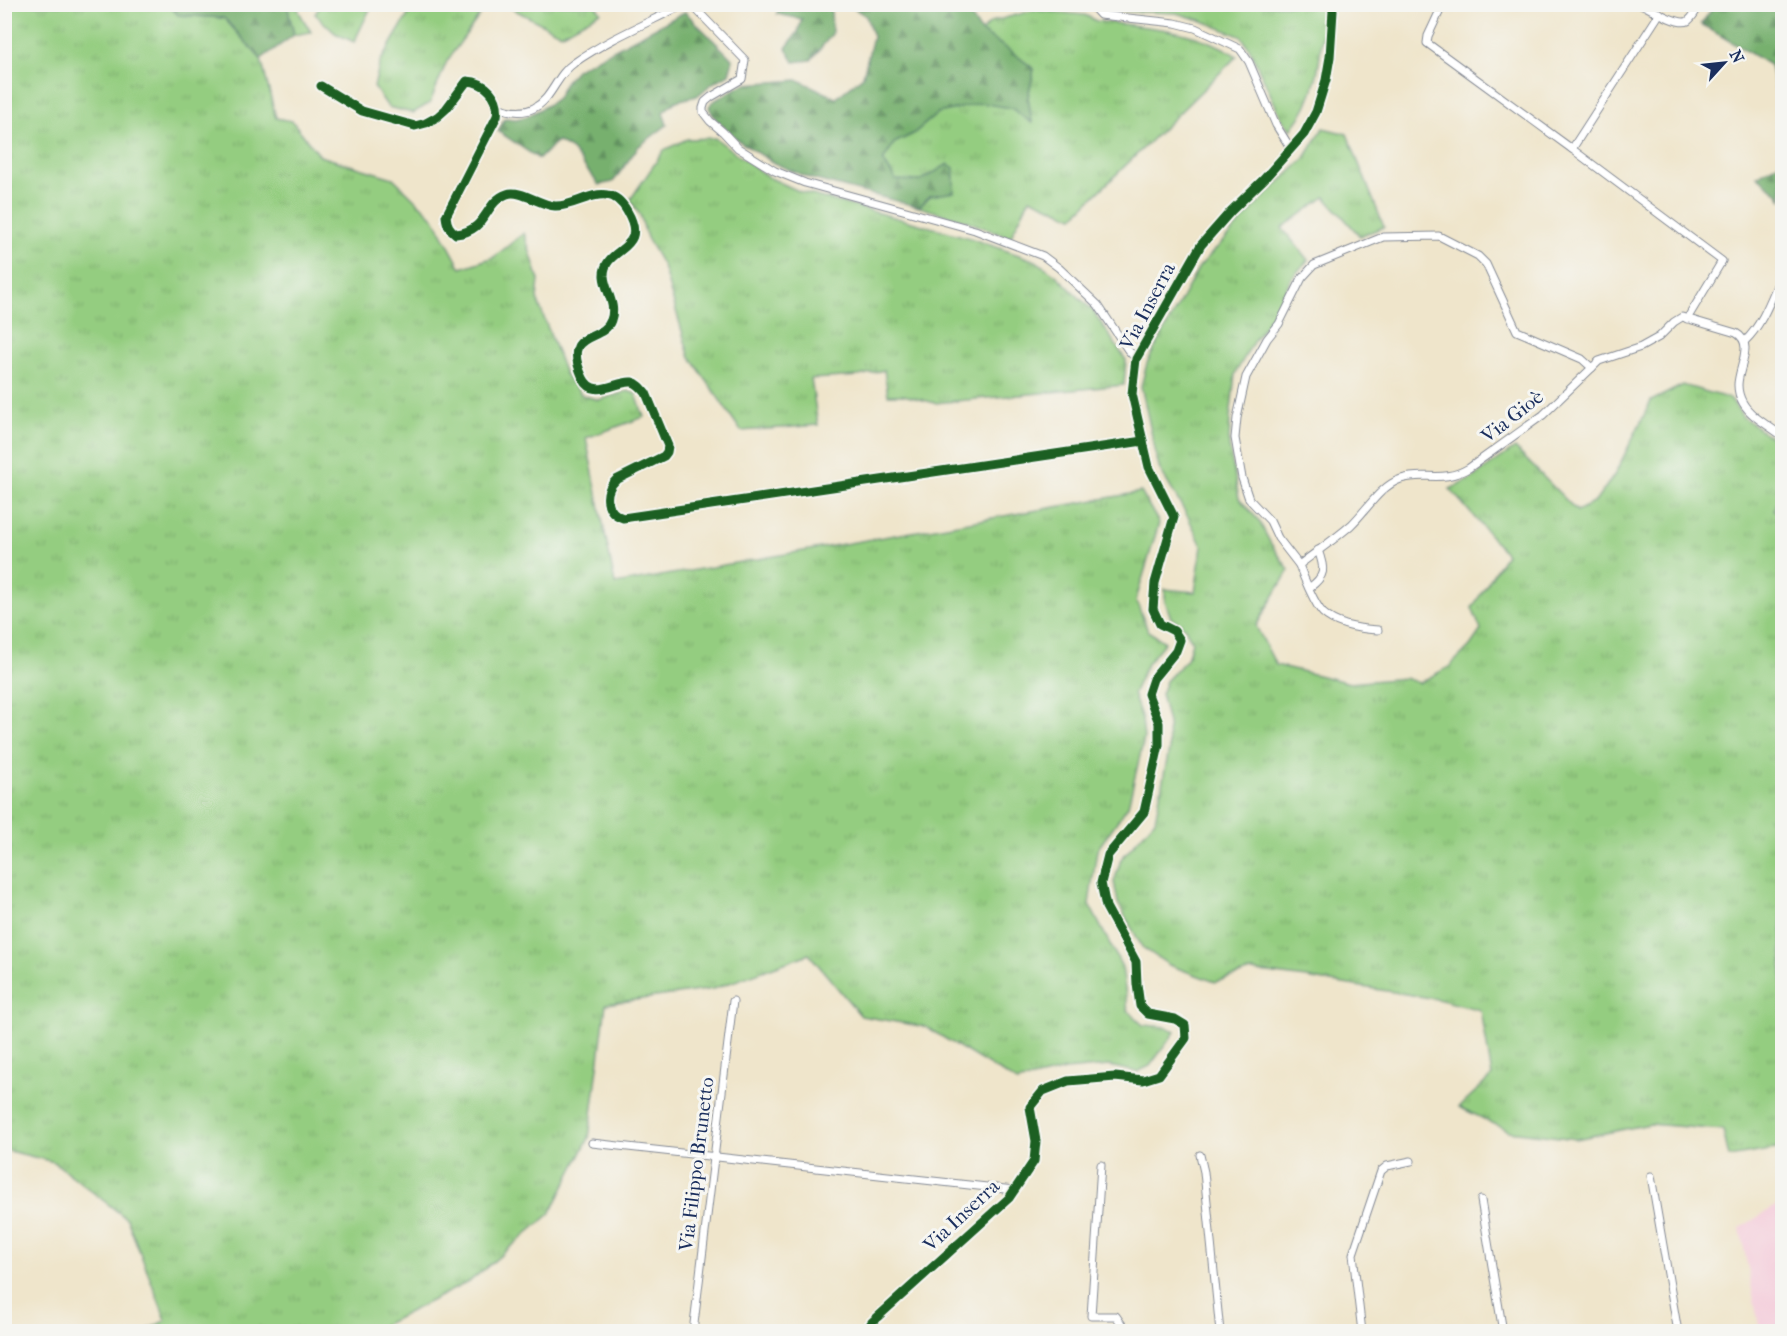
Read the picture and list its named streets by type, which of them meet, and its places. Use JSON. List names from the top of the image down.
{
  "streets": {
    "street": ["Via Inserra", "Via Gioè", "Via Filippo Brunetto"]
  },
  "north": "top right"
}
